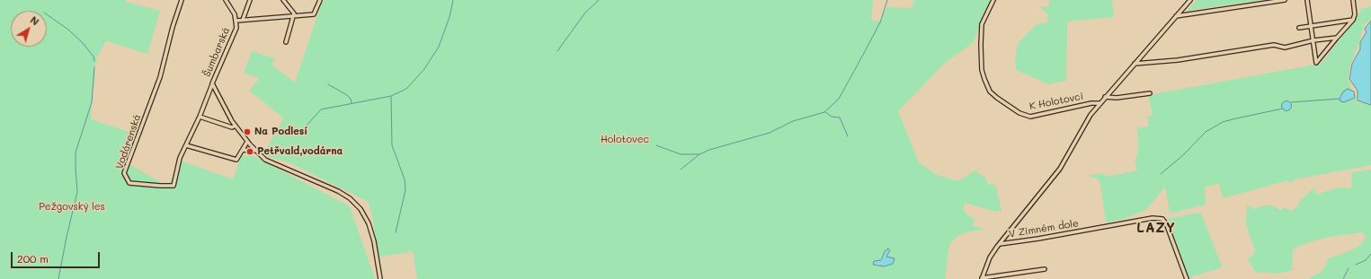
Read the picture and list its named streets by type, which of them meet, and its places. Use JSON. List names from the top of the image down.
{
  "streets": {
    "street": [
      "Šumbarská",
      "K Holotovci",
      "Vodárenská",
      "V Zimném dole"
    ]
  },
  "crossings": [
    ["Šumbarská", "Vodárenská"],
    ["K Holotovci", "V Zimném dole"]
  ],
  "districts": ["LAZY"],
  "parks": ["Holotovec", "Pežgovský les"],
  "places": ["Na Podlesí", "Petřvald,vodárna"],
  "scale_bar": "200 m",
  "north": "top right"
}
